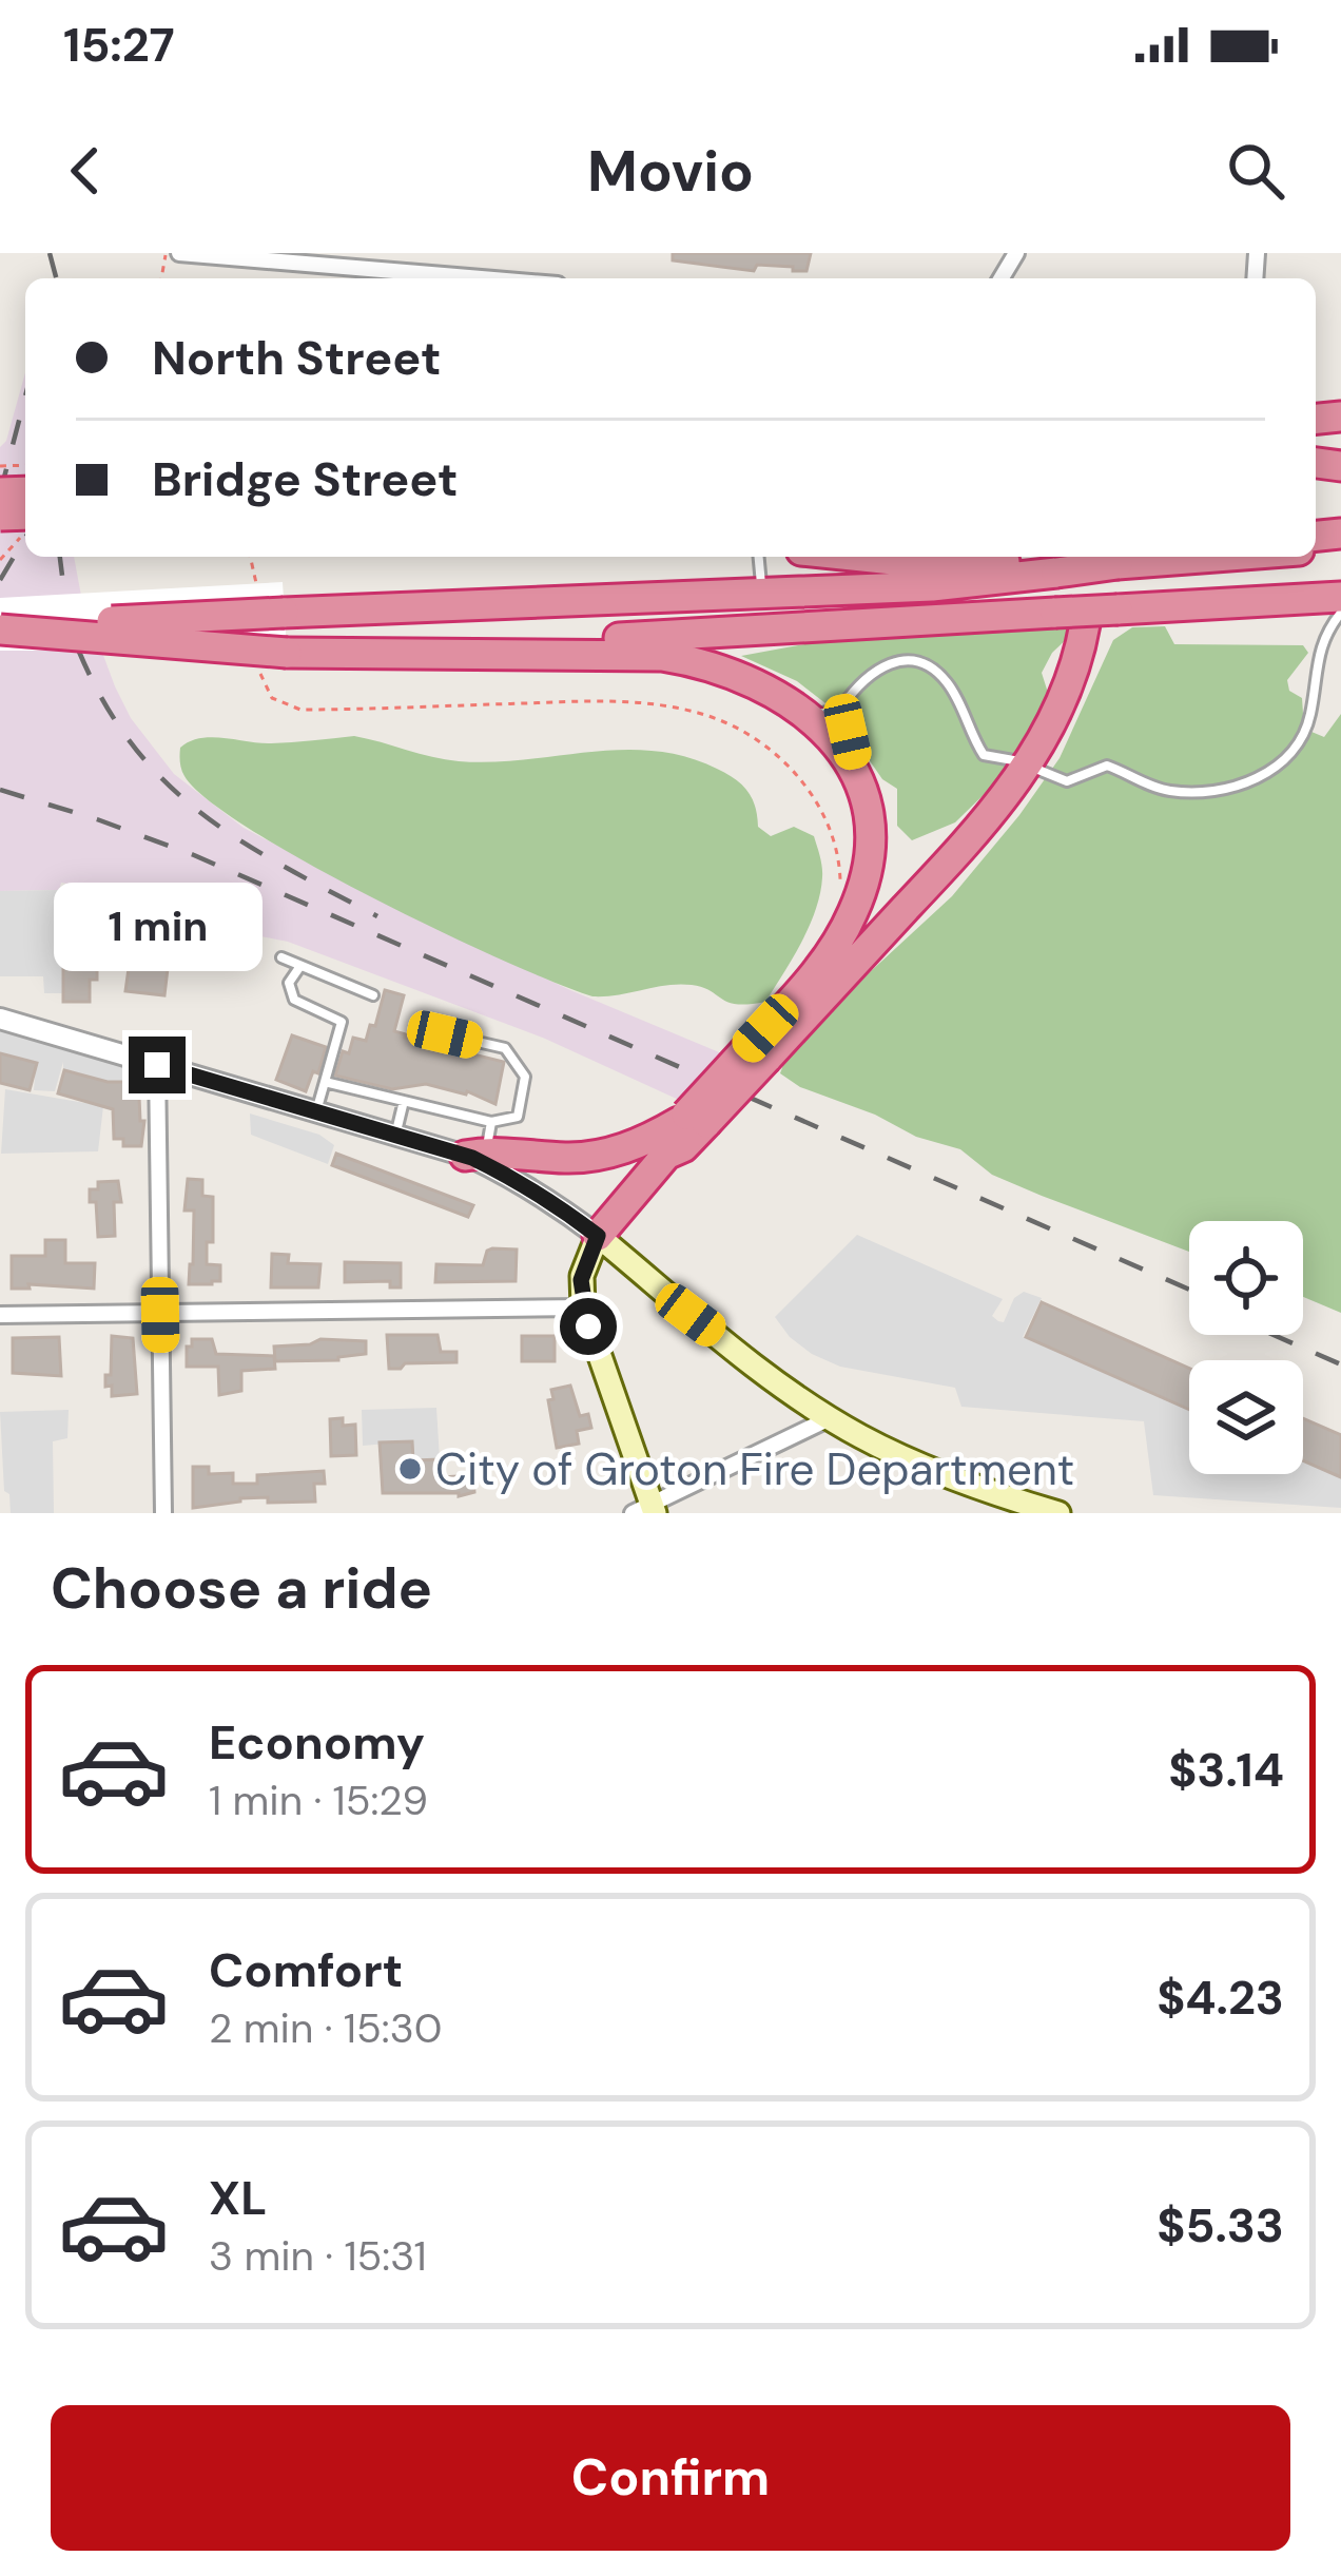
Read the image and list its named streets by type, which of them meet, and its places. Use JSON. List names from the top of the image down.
{
  "places": ["City of Groton Fire Department"],
  "page": {
    "status": "15:27",
    "header": "Movio",
    "banner": ["North Street", "Bridge Street"],
    "bubble": "1 min",
    "heading": "Choose a ride",
    "list": [
      {
        "name": "Economy",
        "note": "1 min · 15:29",
        "value": "$3.14"
      },
      {
        "name": "Comfort",
        "note": "2 min · 15:30",
        "value": "$4.23"
      },
      {
        "name": "XL",
        "note": "3 min · 15:31",
        "value": "$5.33"
      }
    ],
    "buttons": "Confirm"
  }
}
